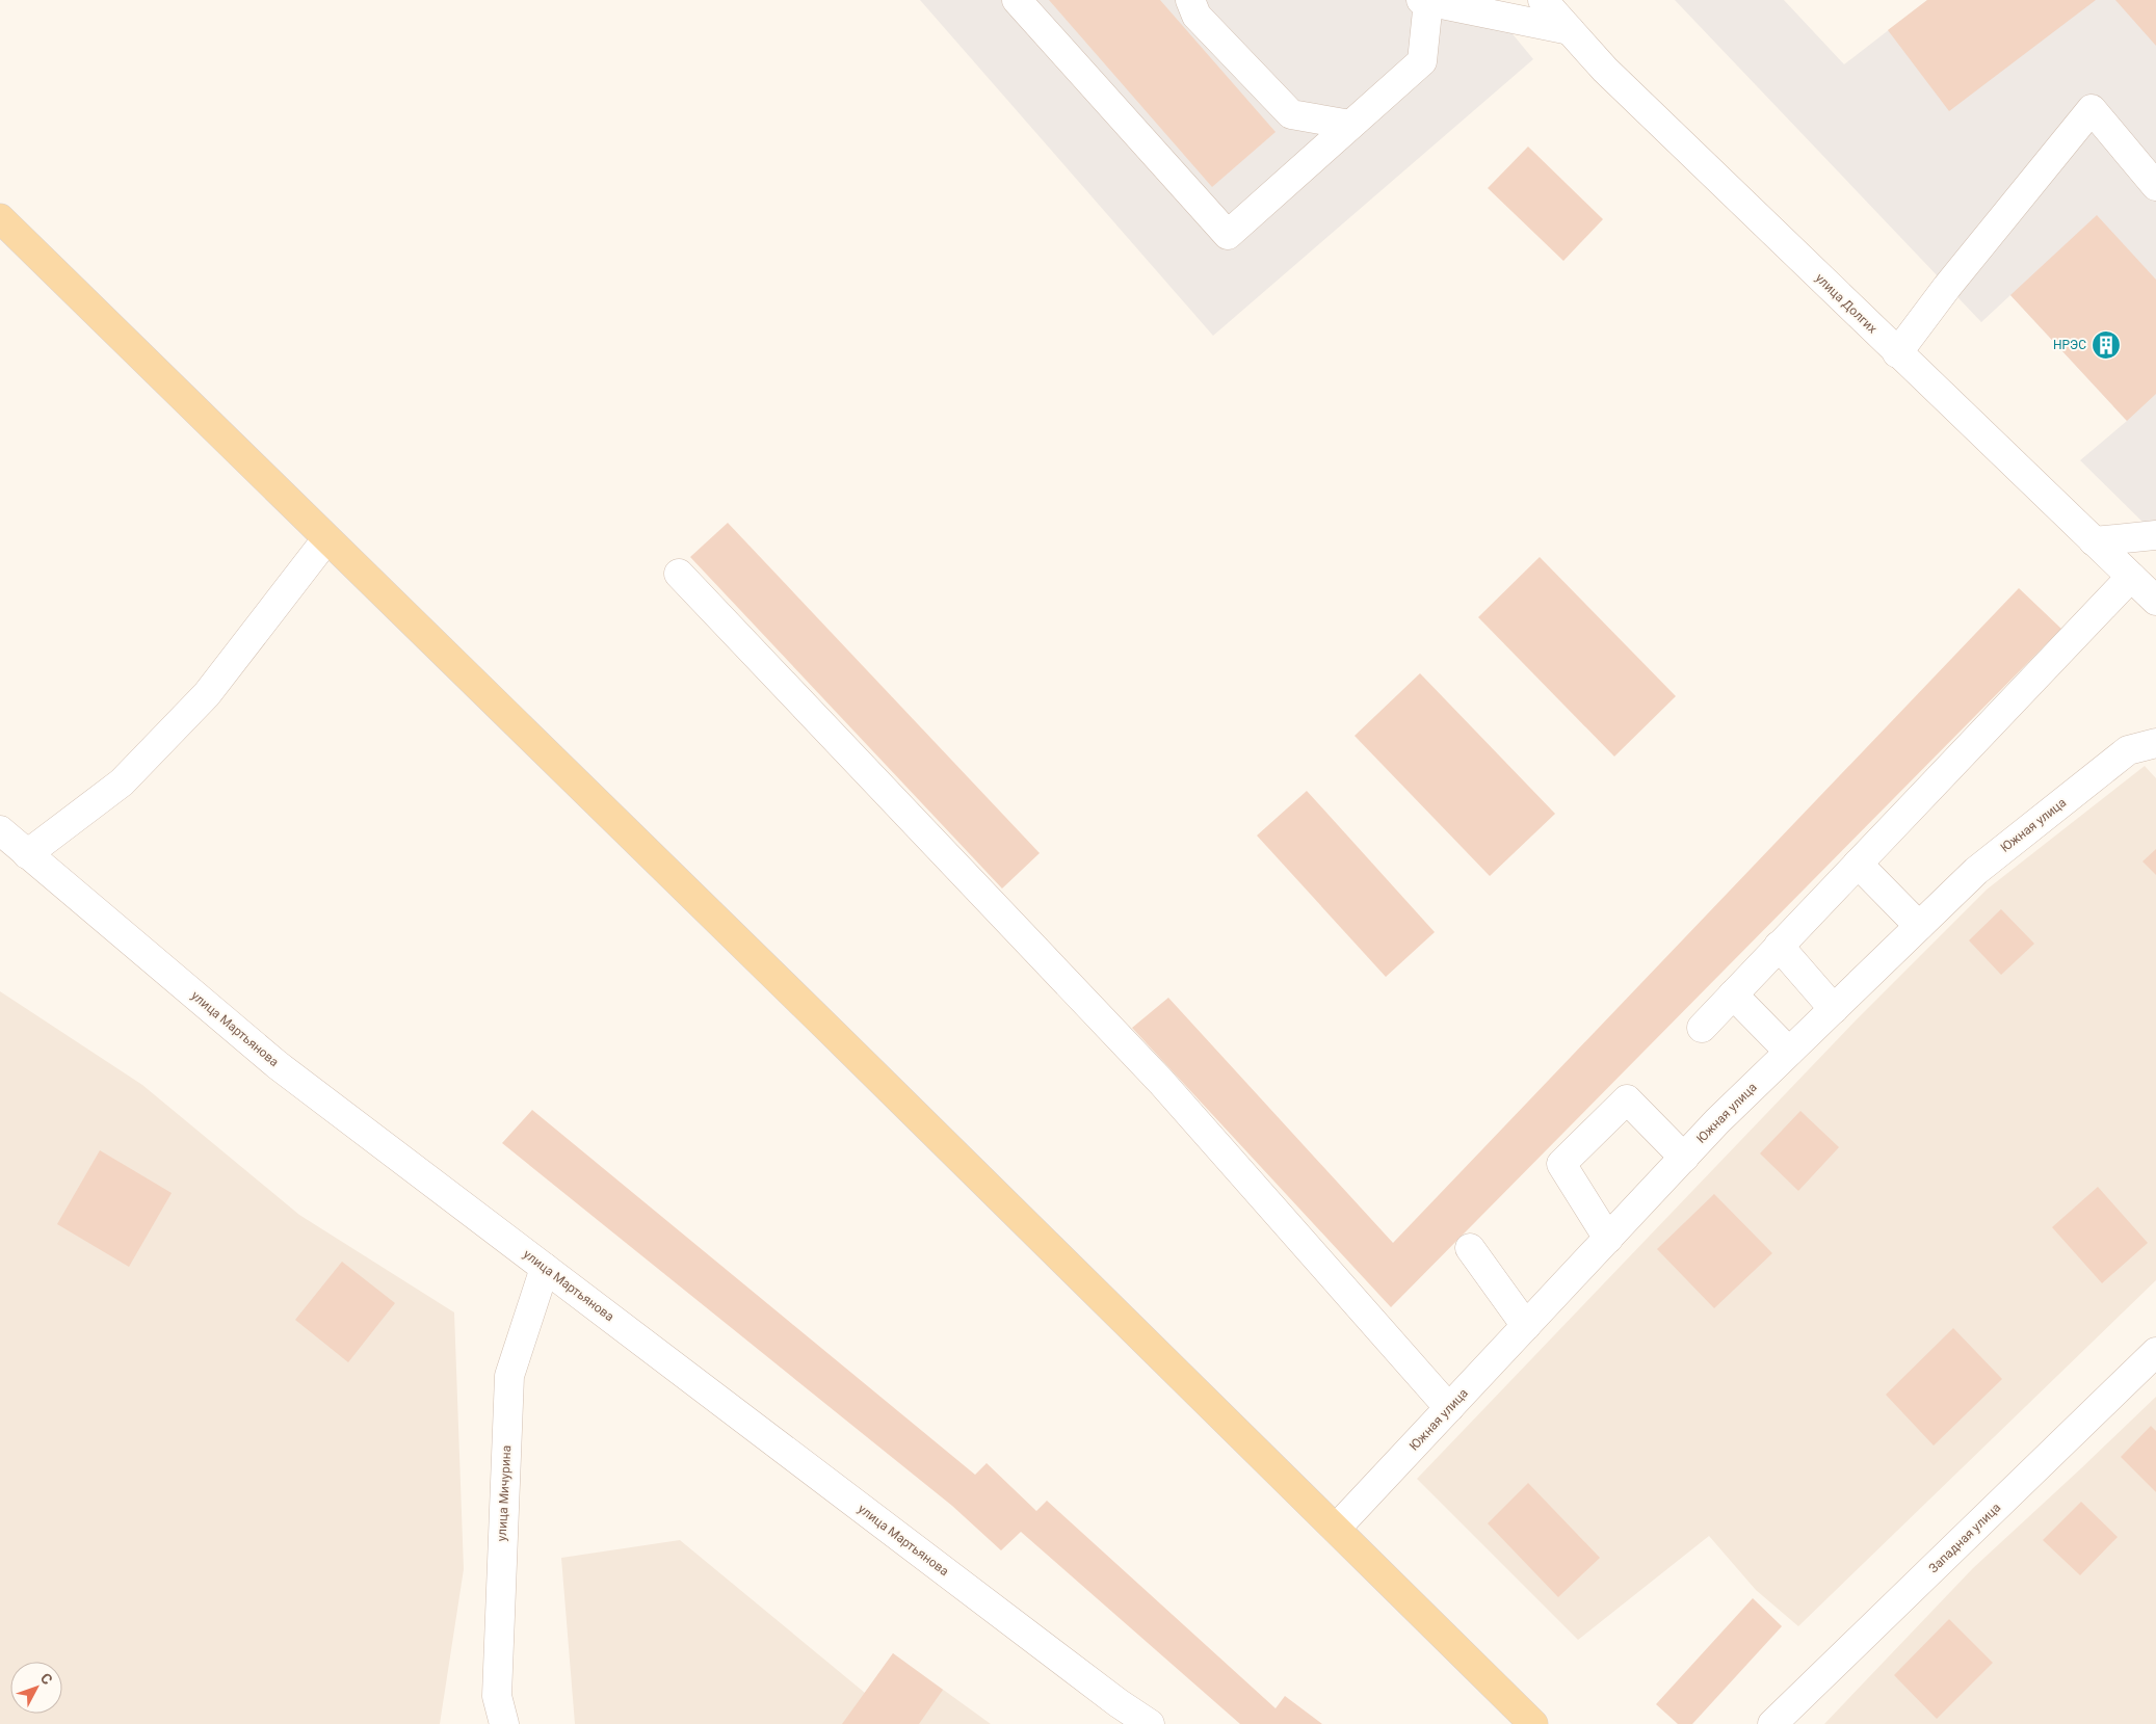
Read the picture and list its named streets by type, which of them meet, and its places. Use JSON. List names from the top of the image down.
{
  "streets": {
    "street": [
      "улица Долгих",
      "Южная улица",
      "улица Мартьянова",
      "улица Мичурина",
      "Западная улица"
    ]
  },
  "crossings": [
    ["улица Мартьянова", "улица Мичурина"]
  ],
  "places": {
    "building": ["НРЭС"]
  },
  "north": "top right"
}
